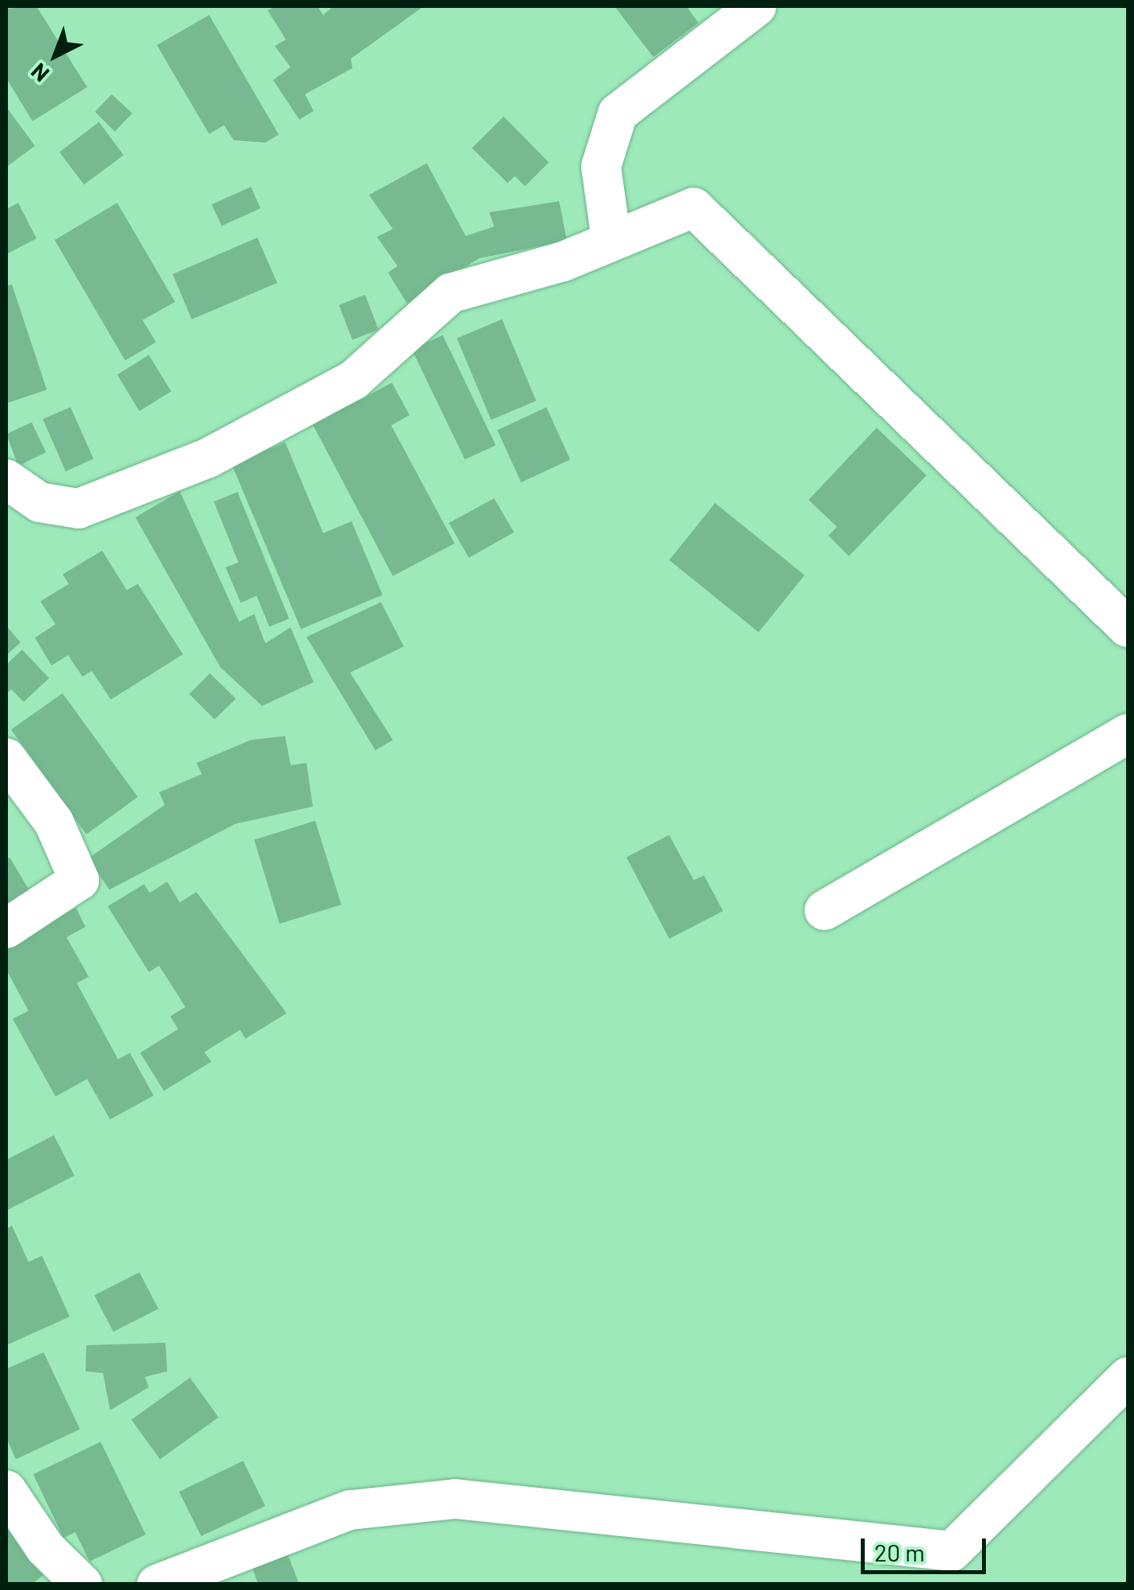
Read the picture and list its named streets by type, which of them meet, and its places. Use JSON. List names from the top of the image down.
{
  "scale_bar": "20 m",
  "north": "bottom left"
}
